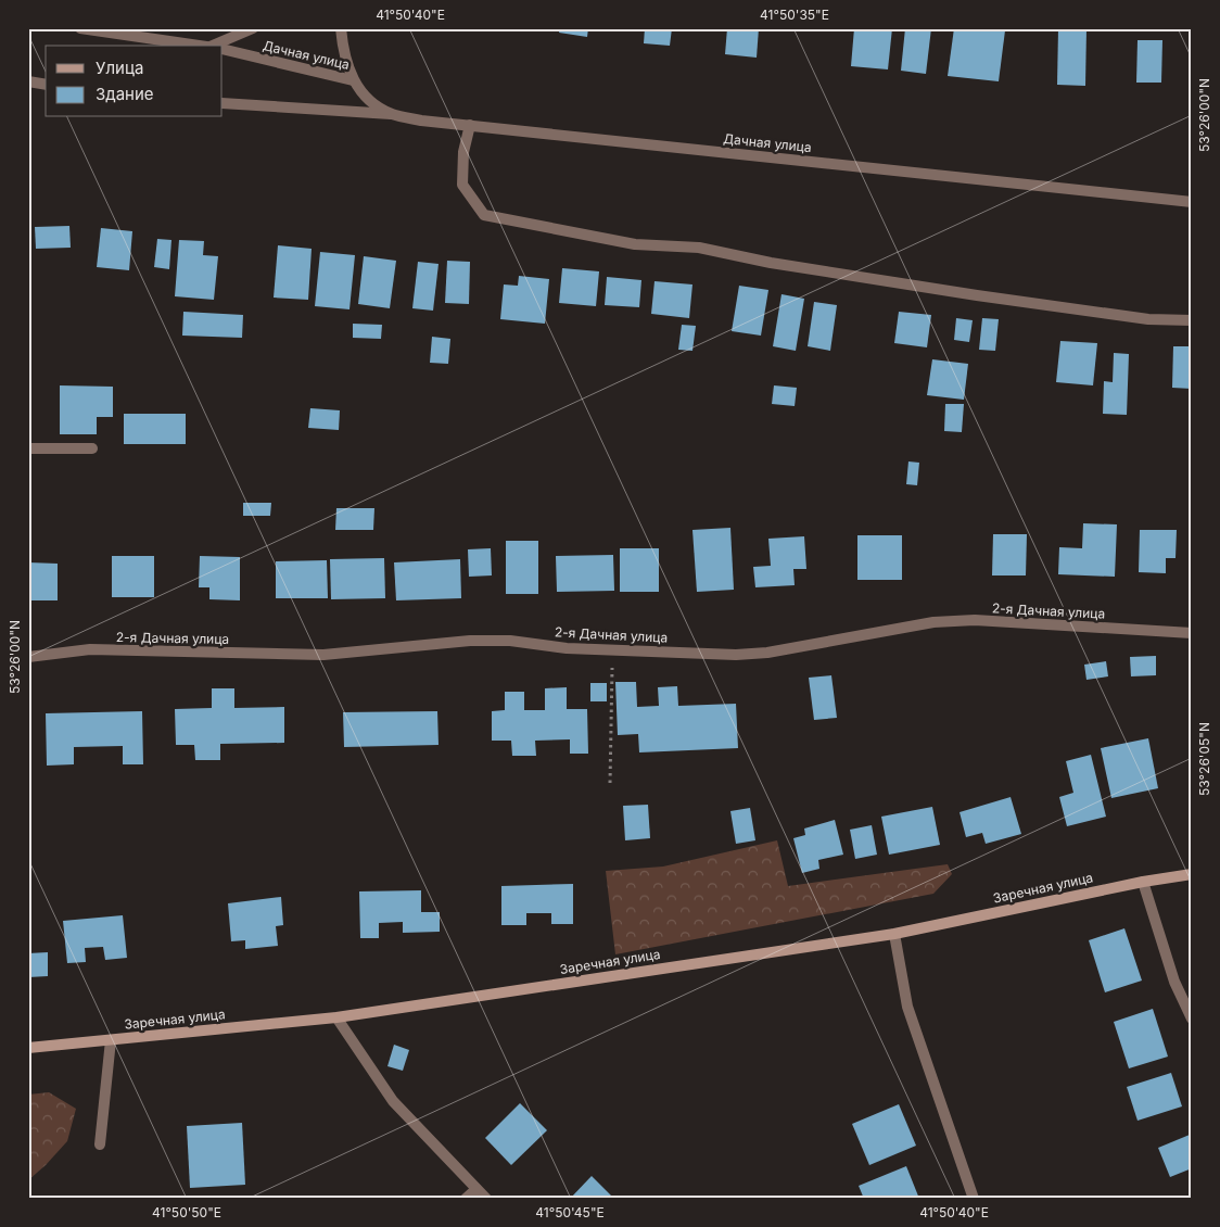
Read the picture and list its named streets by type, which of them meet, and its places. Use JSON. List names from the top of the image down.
{
  "streets": {
    "main road": ["Заречная улица"],
    "street": ["Дачная улица", "2-я Дачная улица"]
  },
  "legend": ["Улица", "Здание"],
  "coordinates": [
    "41°50'40\"E",
    "41°50'35\"E",
    "53°26'00\"N",
    "53°26'05\"N",
    "41°50'50\"E",
    "41°50'45\"E"
  ]
}
